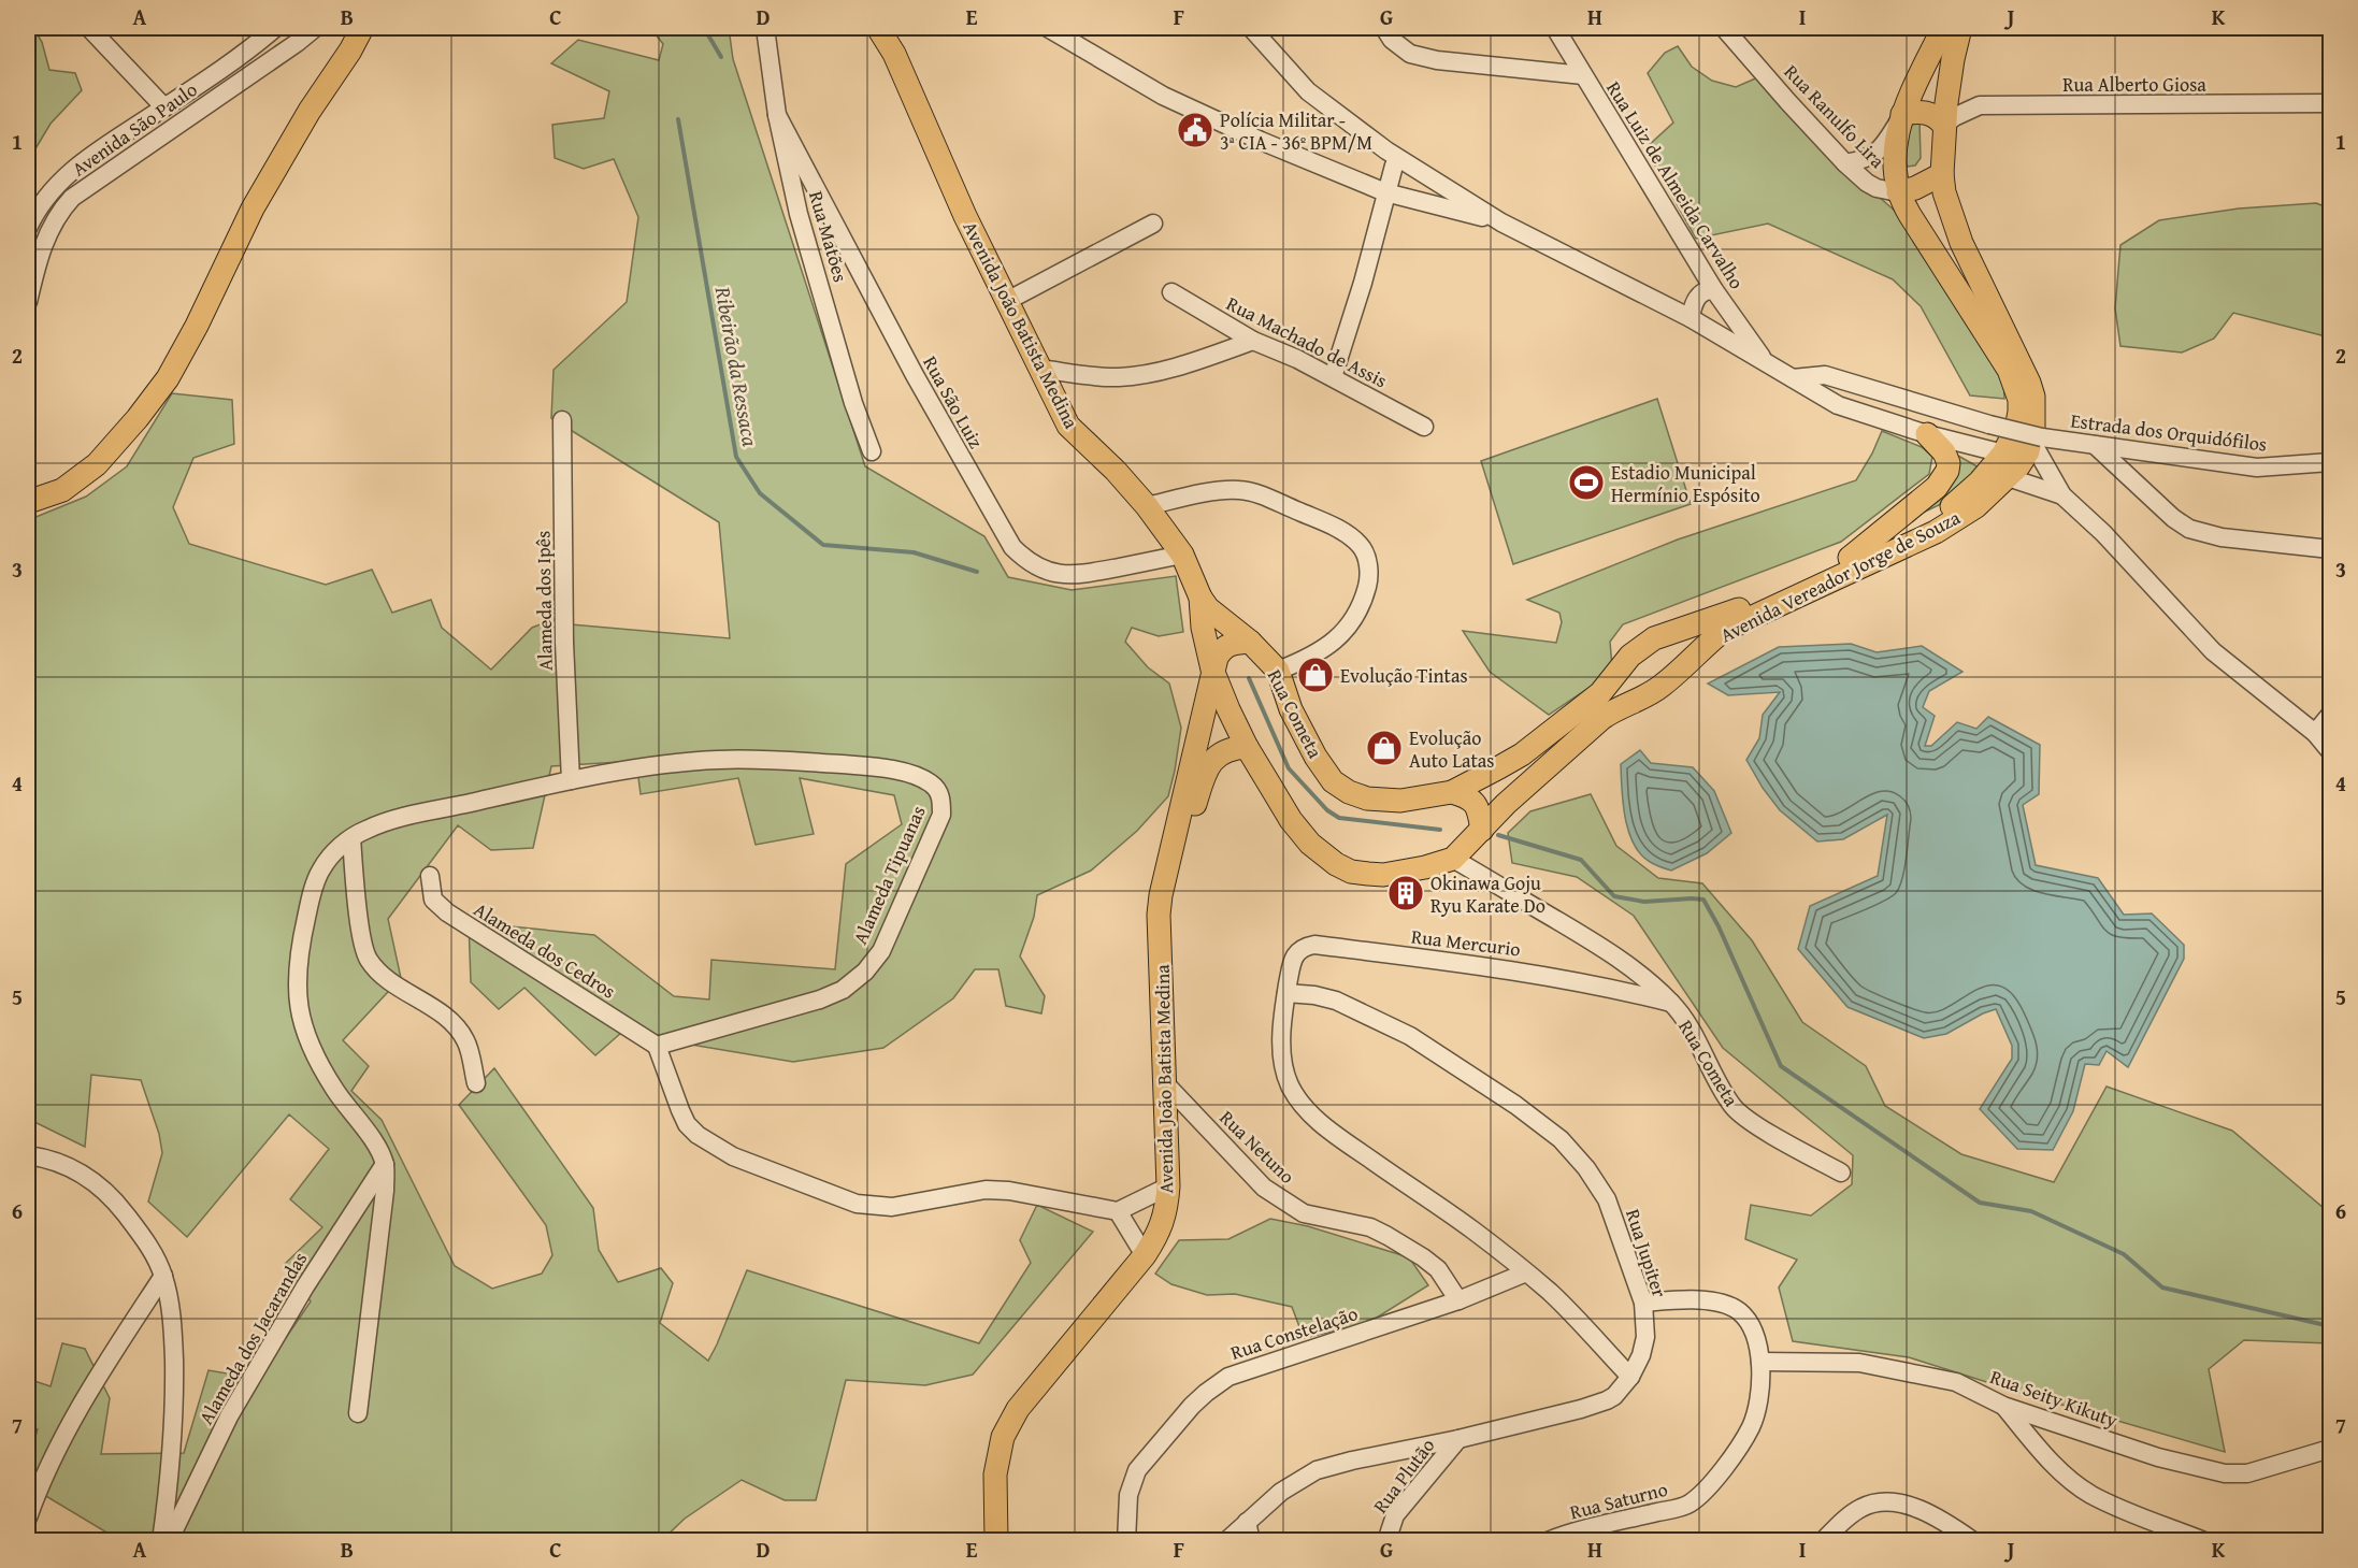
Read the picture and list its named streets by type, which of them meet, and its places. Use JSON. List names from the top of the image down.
{
  "streets": {
    "main road": ["Avenida João Batista Medina", "Avenida Vereador Jorge de Souza", "Rua Cometa"],
    "street": [
      "Rua Alberto Giosa",
      "Rua Ranulfo Lira",
      "Avenida São Paulo",
      "Rua Luiz de Almeida Carvalho",
      "Rua Matões",
      "Rua Machado de Assis",
      "Rua São Luiz",
      "Estrada dos Orquidófilos",
      "Alameda dos Ipês",
      "Alameda Tipuanas",
      "Rua Mercurio",
      "Alameda dos Cedros",
      "Rua Netuno",
      "Rua Jupiter",
      "Rua Constelação",
      "Alameda dos Jacarandas",
      "Rua Seity Kikuty",
      "Rua Plutão",
      "Rua Saturno"
    ]
  },
  "crossings": [
    ["Rua Alberto Giosa", "Avenida Vereador Jorge de Souza"],
    ["Rua Ranulfo Lira", "Avenida Vereador Jorge de Souza"],
    ["Rua Matões", "Rua São Luiz"],
    ["Avenida João Batista Medina", "Rua São Luiz"],
    ["Avenida João Batista Medina", "Rua Cometa"],
    ["Avenida João Batista Medina", "Rua Netuno"],
    ["Estrada dos Orquidófilos", "Avenida Vereador Jorge de Souza"],
    ["Avenida Vereador Jorge de Souza", "Rua Cometa"],
    ["Alameda dos Ipês", "Alameda Tipuanas"],
    ["Rua Cometa", "Rua Mercurio"],
    ["Alameda Tipuanas", "Alameda dos Cedros"],
    ["Alameda Tipuanas", "Alameda dos Jacarandas"],
    ["Rua Mercurio", "Rua Jupiter"],
    ["Rua Netuno", "Rua Constelação"],
    ["Rua Jupiter", "Rua Plutão"],
    ["Rua Jupiter", "Rua Saturno"],
    ["Rua Seity Kikuty", "Rua Saturno"]
  ],
  "water": ["Ribeirão da Ressaca"],
  "places": {
    "public building": ["Polícia Militar - 3ª CIA - 36º BPM/M"],
    "sports": ["Estadio Municipal Hermínio Espósito"],
    "shop": ["Evolução Tintas", "Evolução Auto Latas"],
    "building": ["Okinawa Goju Ryu Karate Do"]
  },
  "grid": {
    "columns": [
      "A",
      "B",
      "C",
      "D",
      "E",
      "F",
      "G",
      "H",
      "I",
      "J",
      "K"
    ],
    "rows": [
      "1",
      "2",
      "3",
      "4",
      "5",
      "6",
      "7"
    ]
  }
}
